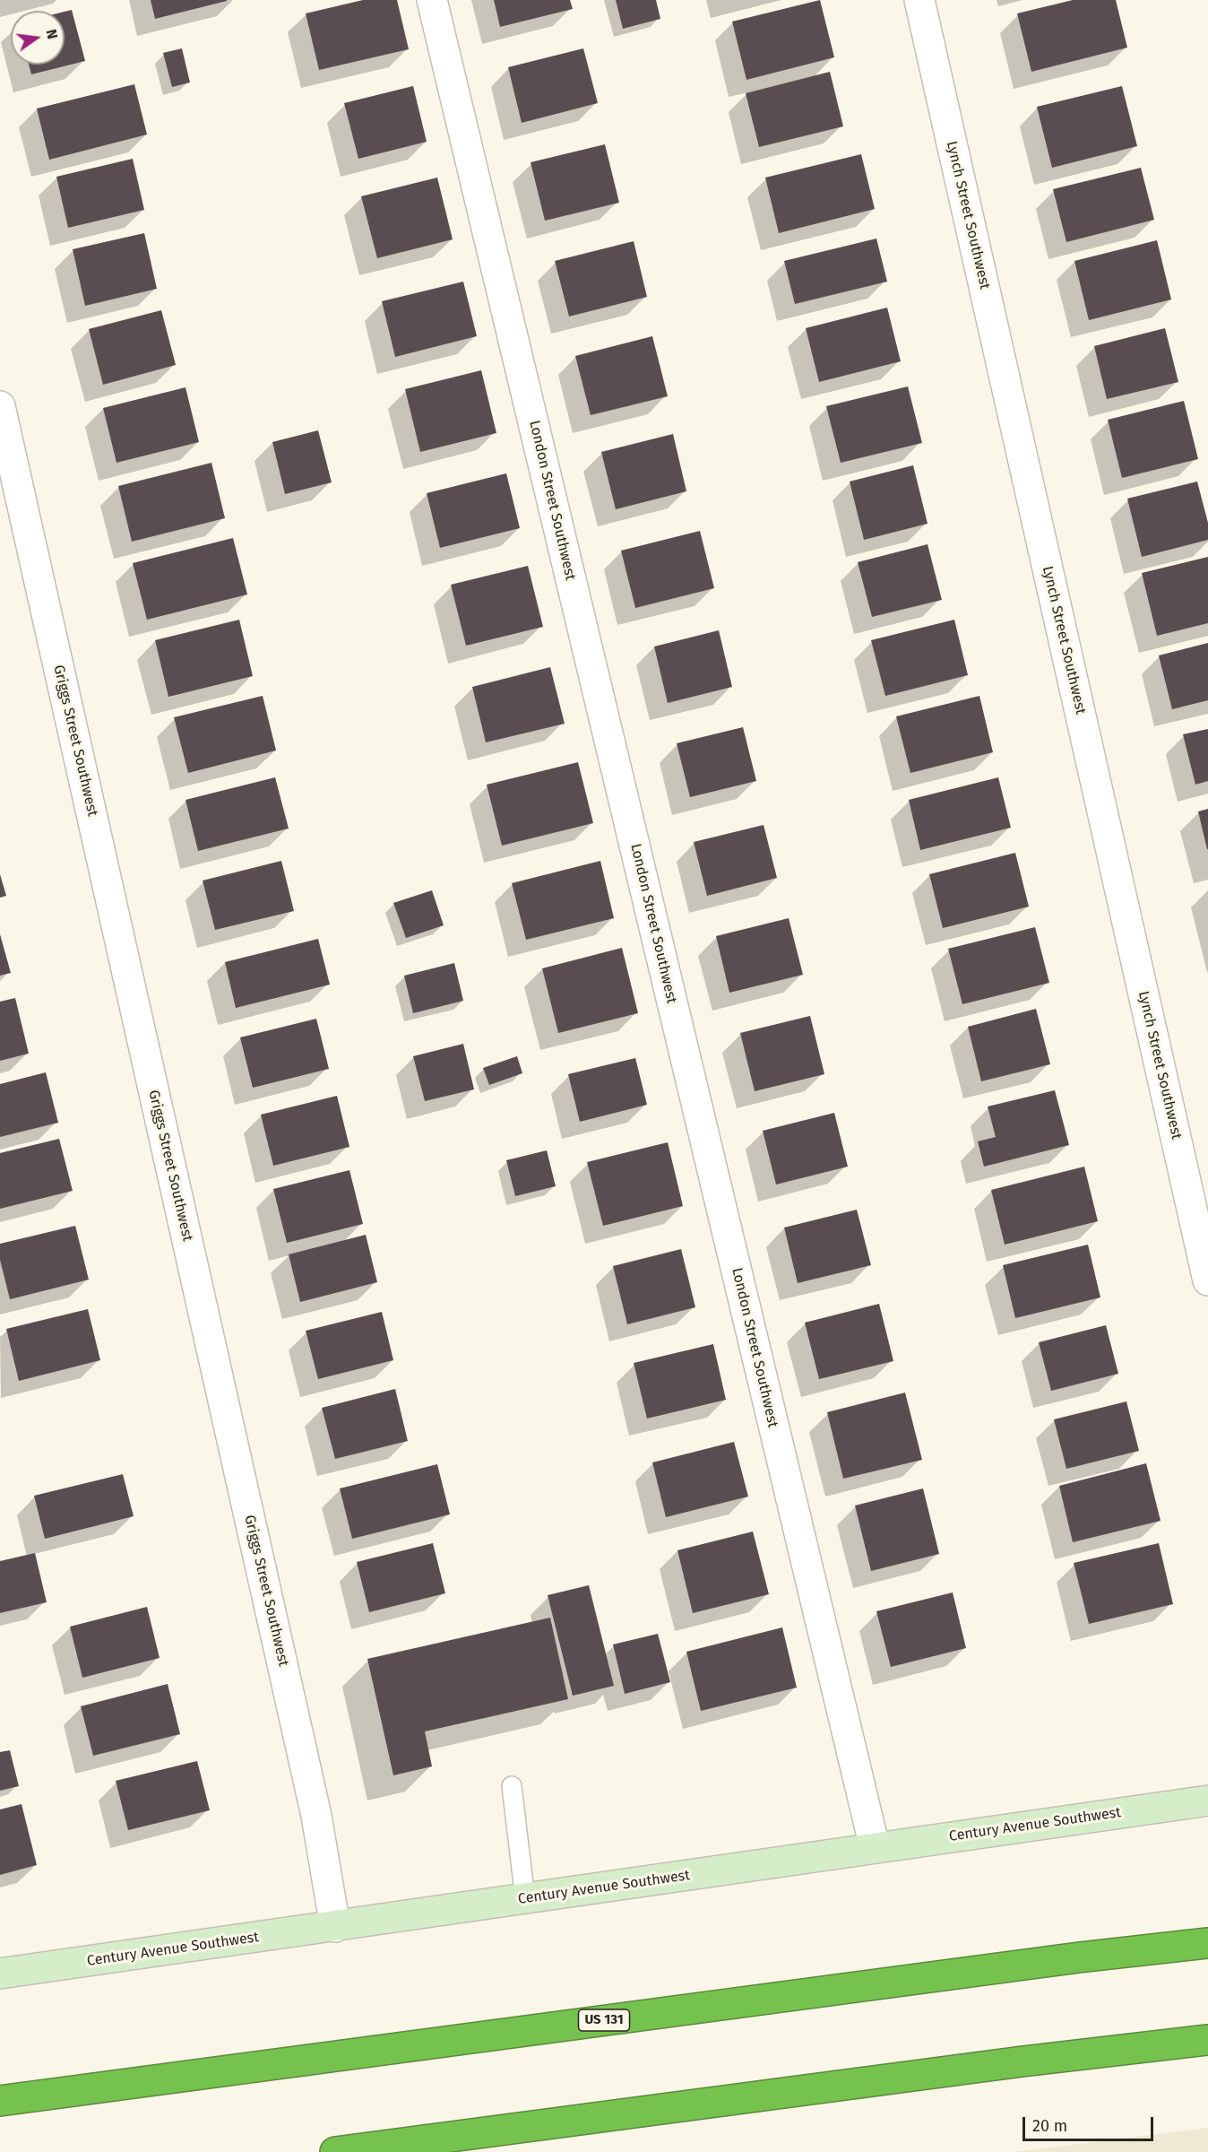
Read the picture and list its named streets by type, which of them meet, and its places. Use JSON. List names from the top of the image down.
{
  "streets": {
    "highway": ["US 131"],
    "street": [
      "Lynch Street Southwest",
      "London Street Southwest",
      "Griggs Street Southwest",
      "Century Avenue Southwest"
    ]
  },
  "crossings": [
    ["London Street Southwest", "Century Avenue Southwest"],
    ["Griggs Street Southwest", "Century Avenue Southwest"]
  ],
  "scale_bar": "20 m",
  "north": "right"
}
